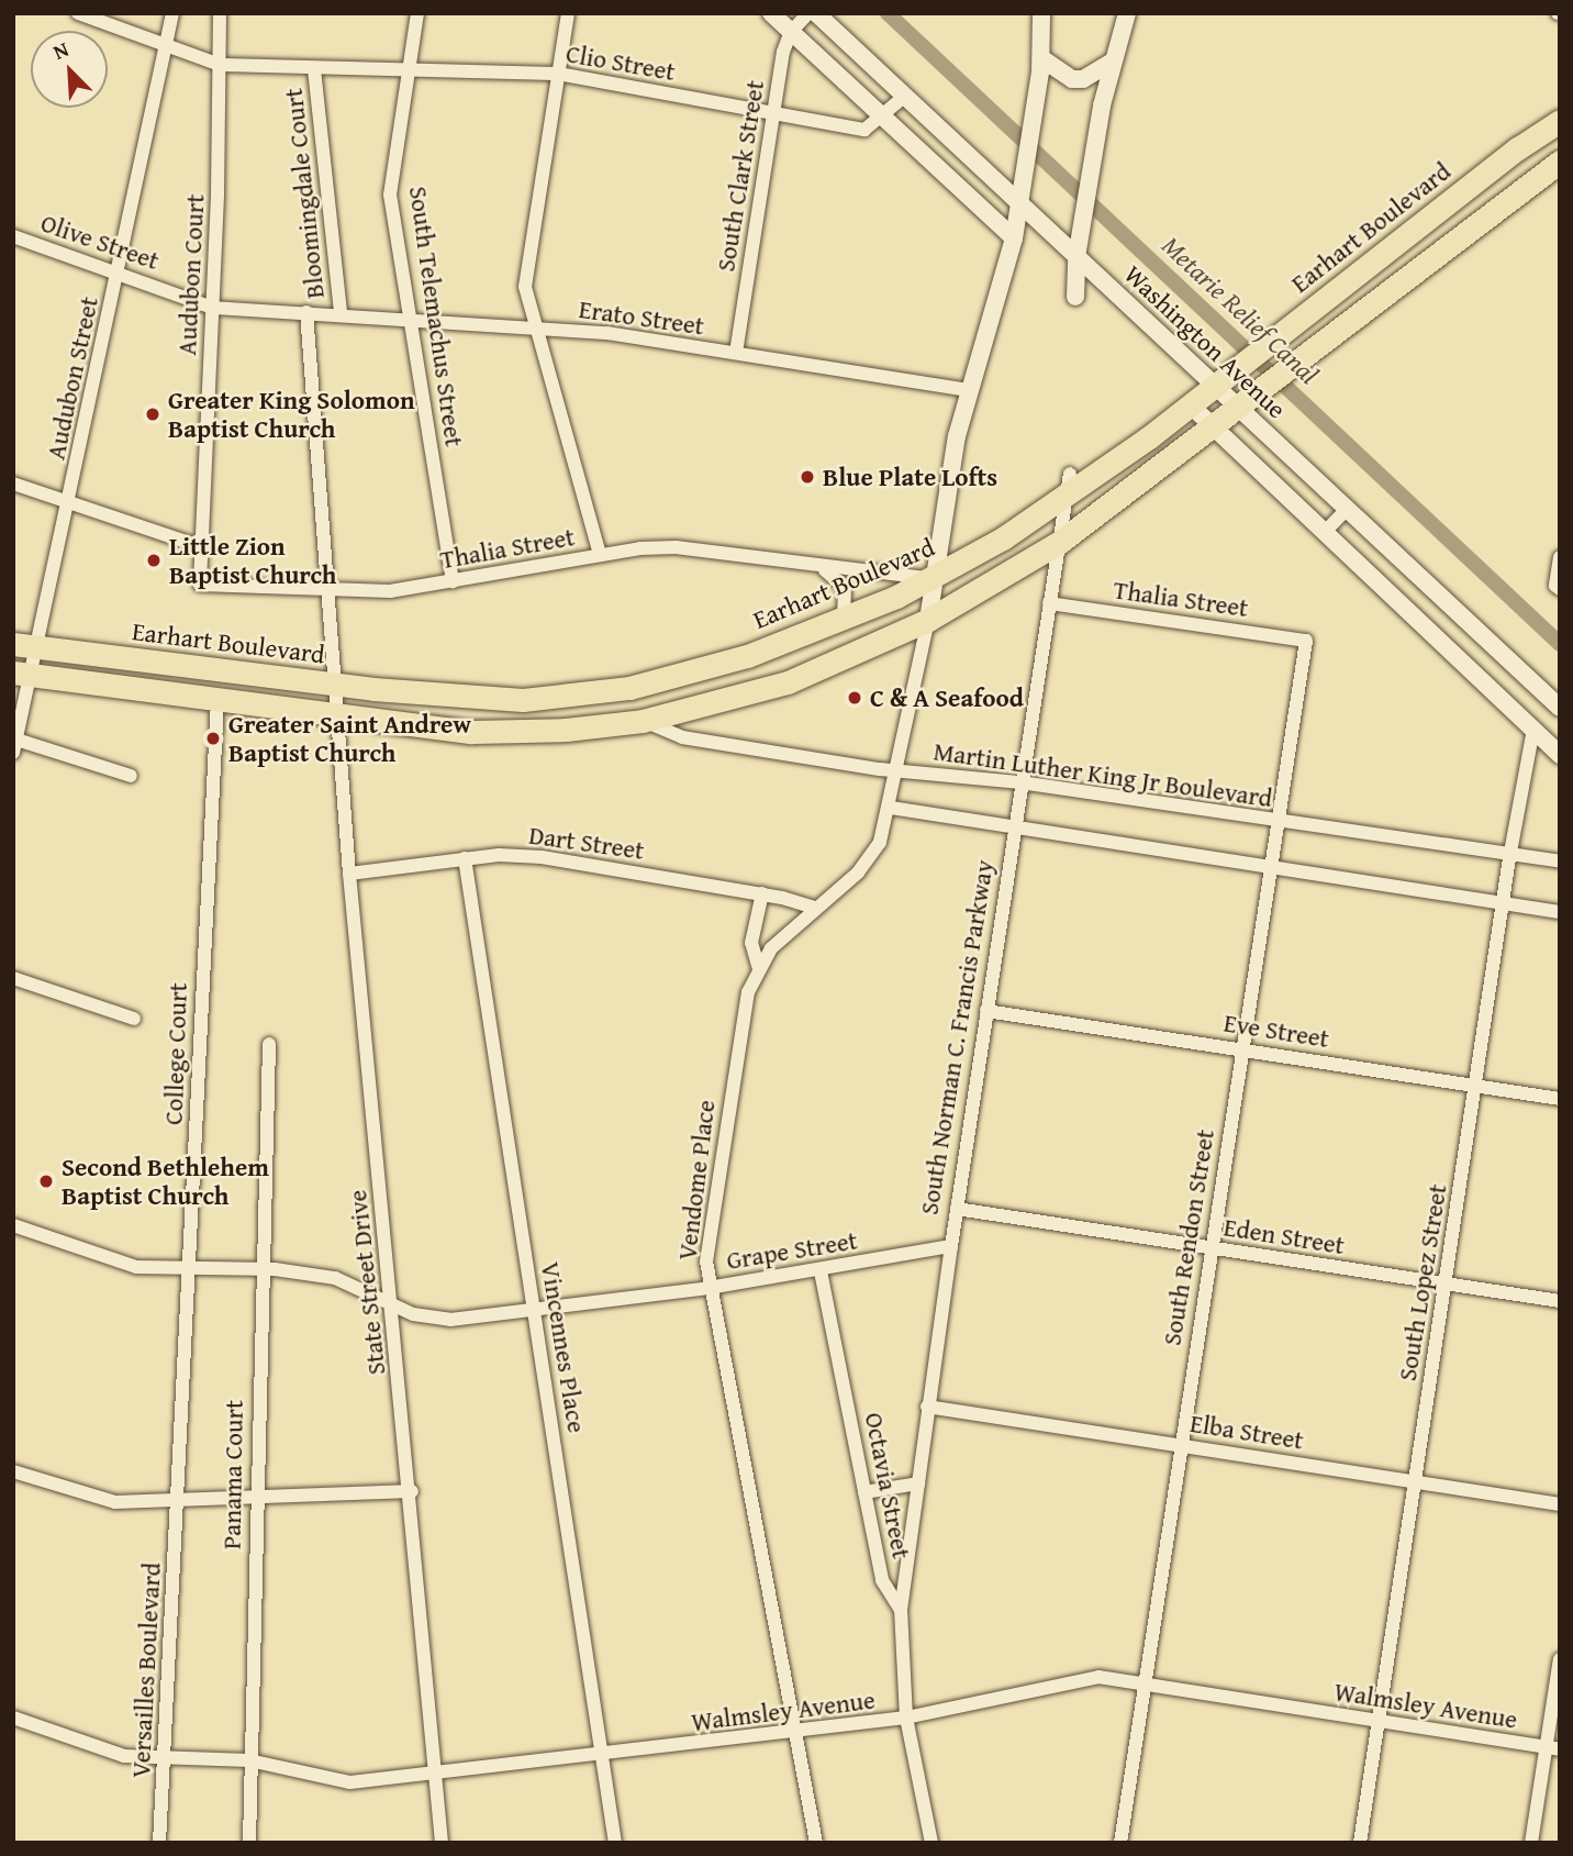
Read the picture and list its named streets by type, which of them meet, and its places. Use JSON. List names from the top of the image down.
{
  "streets": {
    "main road": ["Earhart Boulevard"],
    "street": [
      "Clio Street",
      "South Clark Street",
      "Bloomingdale Court",
      "Olive Street",
      "Audubon Court",
      "South Telemachus Street",
      "Erato Street",
      "Washington Avenue",
      "Audubon Street",
      "Thalia Street",
      "Martin Luther King Jr Boulevard",
      "Dart Street",
      "Eve Street",
      "South Norman C. Francis Parkway",
      "College Court",
      "Vendome Place",
      "Eden Street",
      "South Rendon Street",
      "Grape Street",
      "State Street Drive",
      "South Lopez Street",
      "Vincennes Place",
      "Elba Street",
      "Panama Court",
      "Octavia Street",
      "Versailles Boulevard",
      "Walmsley Avenue"
    ]
  },
  "crossings": [
    ["Clio Street", "South Clark Street"],
    ["Clio Street", "Bloomingdale Court"],
    ["Clio Street", "Audubon Court"],
    ["Clio Street", "South Telemachus Street"],
    ["Clio Street", "Washington Avenue"],
    ["Clio Street", "Audubon Street"],
    ["South Clark Street", "Erato Street"],
    ["Bloomingdale Court", "Earhart Boulevard"],
    ["Bloomingdale Court", "Olive Street"],
    ["Bloomingdale Court", "Erato Street"],
    ["Bloomingdale Court", "Thalia Street"],
    ["Bloomingdale Court", "State Street Drive"],
    ["Earhart Boulevard", "Washington Avenue"],
    ["Earhart Boulevard", "Audubon Street"],
    ["Earhart Boulevard", "Thalia Street"],
    ["Earhart Boulevard", "South Norman C. Francis Parkway"],
    ["Olive Street", "Audubon Court"],
    ["Olive Street", "Erato Street"],
    ["Olive Street", "Audubon Street"],
    ["Audubon Court", "Thalia Street"],
    ["South Telemachus Street", "Erato Street"],
    ["South Telemachus Street", "Thalia Street"],
    ["Thalia Street", "South Norman C. Francis Parkway"],
    ["Thalia Street", "South Rendon Street"],
    ["Martin Luther King Jr Boulevard", "South Norman C. Francis Parkway"],
    ["Martin Luther King Jr Boulevard", "Vendome Place"],
    ["Martin Luther King Jr Boulevard", "South Rendon Street"],
    ["Martin Luther King Jr Boulevard", "South Lopez Street"],
    ["Dart Street", "Vendome Place"],
    ["Dart Street", "State Street Drive"],
    ["Dart Street", "Vincennes Place"],
    ["Eve Street", "South Norman C. Francis Parkway"],
    ["Eve Street", "South Rendon Street"],
    ["Eve Street", "South Lopez Street"],
    ["South Norman C. Francis Parkway", "Eden Street"],
    ["South Norman C. Francis Parkway", "Grape Street"],
    ["South Norman C. Francis Parkway", "Elba Street"],
    ["South Norman C. Francis Parkway", "Octavia Street"],
    ["College Court", "Grape Street"],
    ["College Court", "Versailles Boulevard"],
    ["Vendome Place", "Grape Street"],
    ["Vendome Place", "Walmsley Avenue"],
    ["Eden Street", "South Rendon Street"],
    ["Eden Street", "South Lopez Street"],
    ["South Rendon Street", "Elba Street"],
    ["South Rendon Street", "Walmsley Avenue"],
    ["Grape Street", "State Street Drive"],
    ["Grape Street", "Vincennes Place"],
    ["Grape Street", "Panama Court"],
    ["Grape Street", "Octavia Street"],
    ["State Street Drive", "Walmsley Avenue"],
    ["South Lopez Street", "Elba Street"],
    ["South Lopez Street", "Walmsley Avenue"],
    ["Vincennes Place", "Walmsley Avenue"],
    ["Panama Court", "Walmsley Avenue"],
    ["Octavia Street", "Walmsley Avenue"],
    ["Versailles Boulevard", "Walmsley Avenue"]
  ],
  "water": ["Metarie Relief Canal"],
  "places": [
    "Greater King Solomon Baptist Church",
    "Blue Plate Lofts",
    "Little Zion Baptist Church",
    "C & A Seafood",
    "Greater Saint Andrew Baptist Church",
    "Second Bethlehem Baptist Church"
  ],
  "north": "top left"
}
